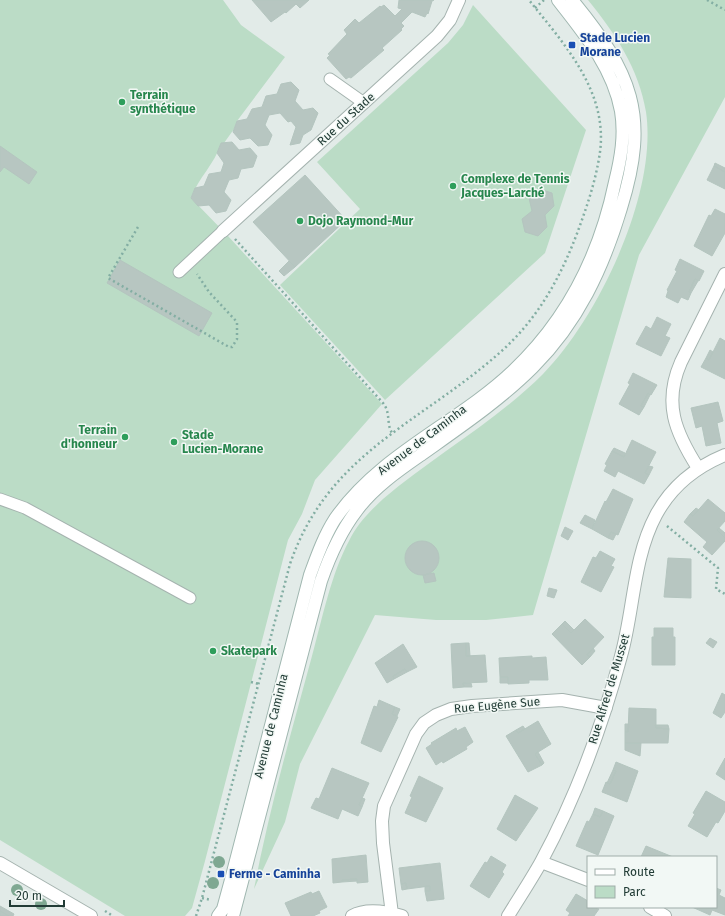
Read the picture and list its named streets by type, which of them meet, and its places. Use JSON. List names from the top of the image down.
{
  "streets": {
    "street": [
      "Rue du Stade",
      "Avenue de Caminha",
      "Rue Alfred de Musset",
      "Rue Eugène Sue"
    ]
  },
  "crossings": [
    ["Rue Alfred de Musset", "Rue Eugène Sue"]
  ],
  "places": {
    "transit": ["Stade Lucien Morane", "Ferme - Caminha"],
    "other": [
      "Terrain synthétique",
      "Complexe de Tennis Jacques-Larché",
      "Dojo Raymond-Mur",
      "Terrain d'honneur",
      "Stade Lucien-Morane",
      "Skatepark"
    ]
  },
  "legend": ["Route", "Parc"],
  "scale_bar": "20 m"
}
